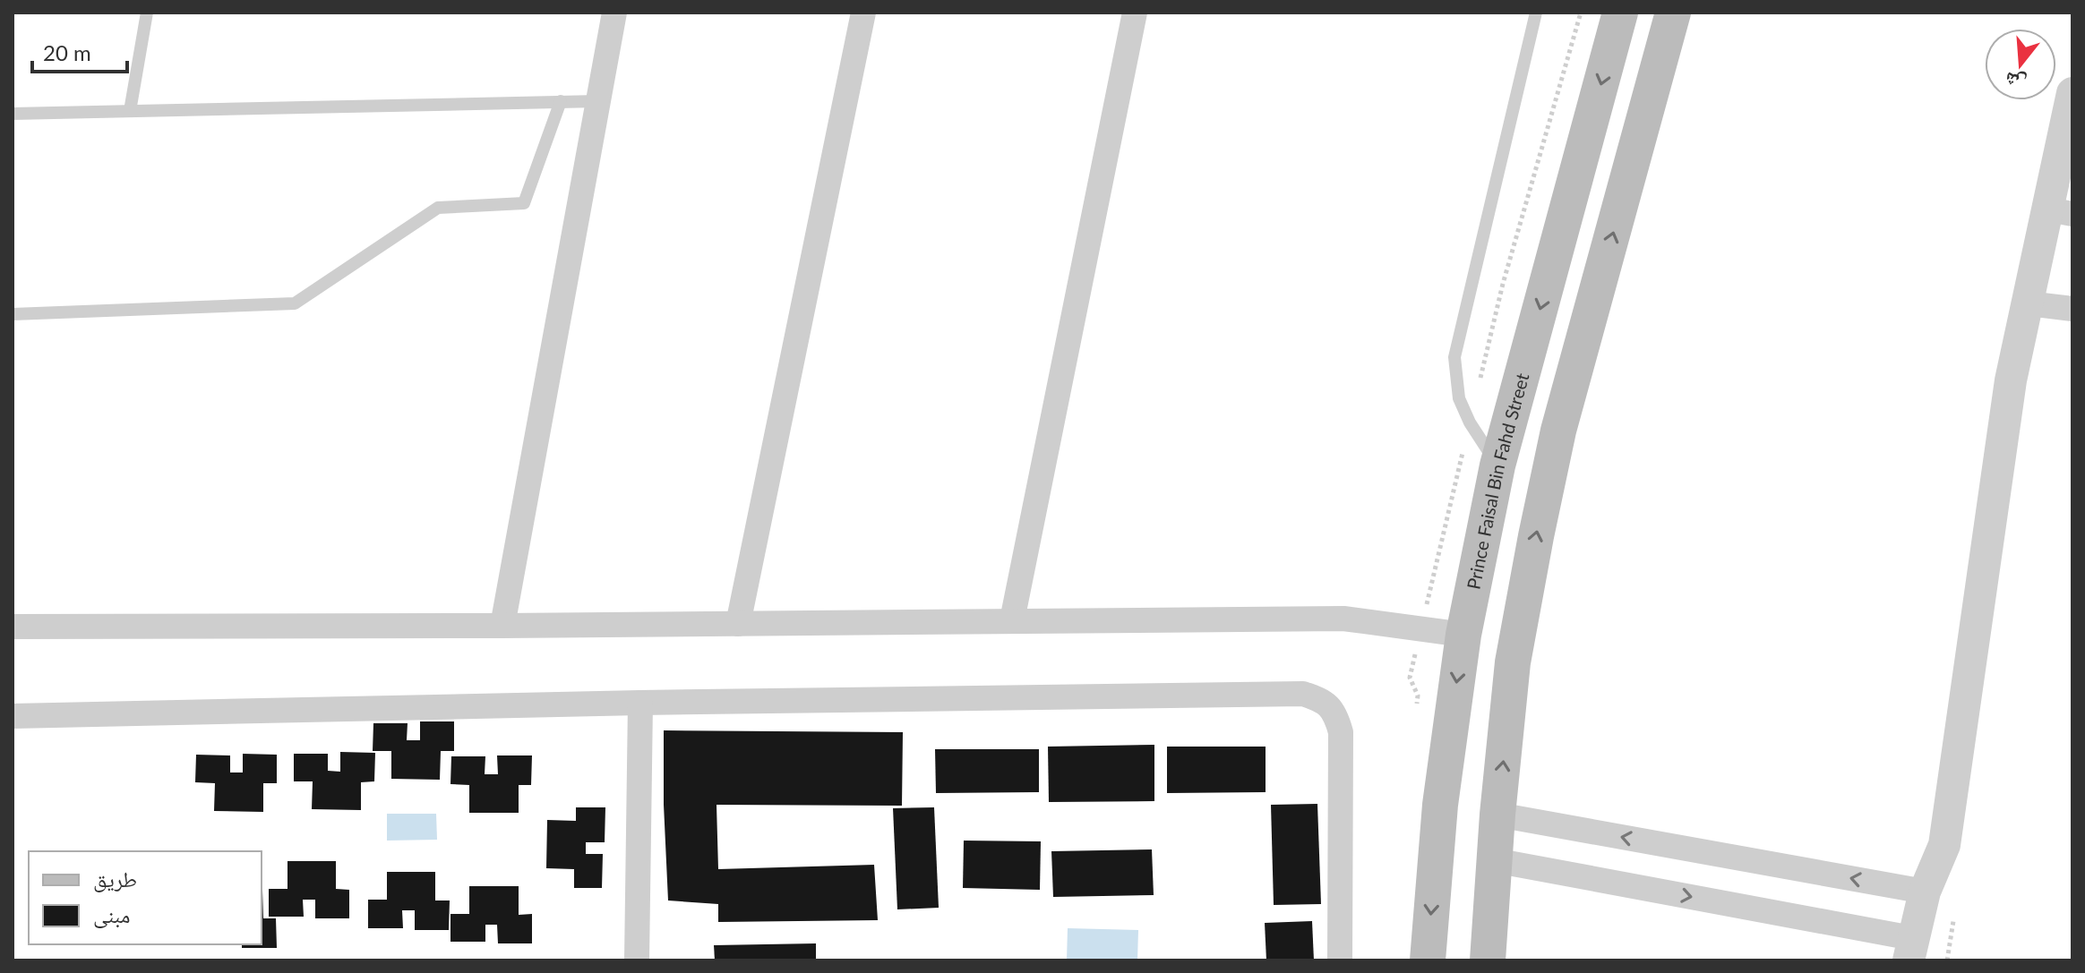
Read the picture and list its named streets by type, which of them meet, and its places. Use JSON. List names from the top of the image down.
{
  "streets": {
    "main road": ["Prince Faisal Bin Fahd Street"]
  },
  "legend": ["طريق", "مبنى"],
  "scale_bar": "20 m",
  "north": "bottom"
}
